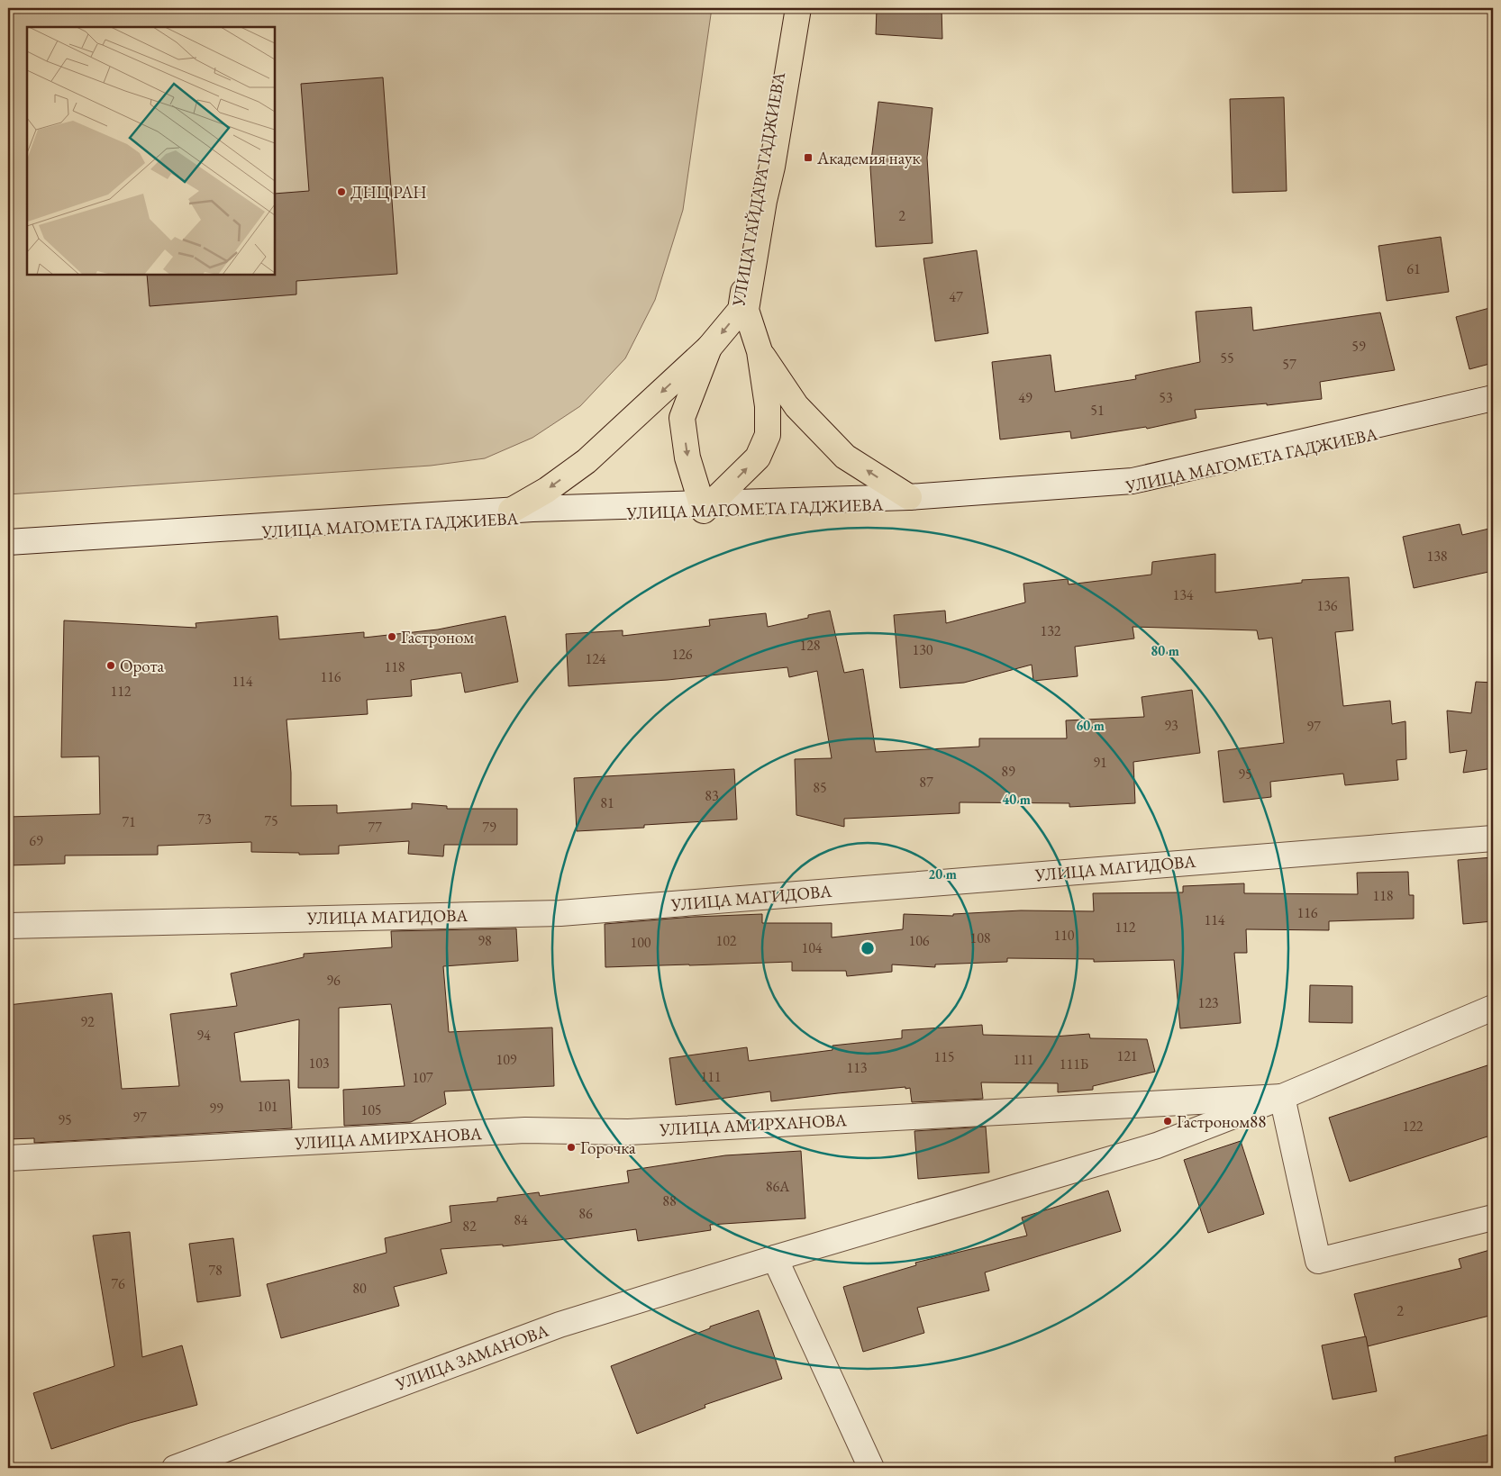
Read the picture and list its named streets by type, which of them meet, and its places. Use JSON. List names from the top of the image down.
{
  "streets": {
    "main road": ["УЛИЦА ГАЙДАРА ГАДЖИЕВА"],
    "street": [
      "УЛИЦА МАГОМЕТА ГАДЖИЕВА",
      "УЛИЦА МАГИДОВА",
      "УЛИЦА АМИРХАНОВА",
      "УЛИЦА ЗАМАНОВА"
    ]
  },
  "crossings": [
    ["УЛИЦА ГАЙДАРА ГАДЖИЕВА", "УЛИЦА МАГОМЕТА ГАДЖИЕВА"],
    ["УЛИЦА АМИРХАНОВА", "УЛИЦА ЗАМАНОВА"]
  ],
  "places": {
    "transit": ["Академия наук"],
    "other": [
      "ДНЦ РАН",
      "Гастроном",
      "Орота",
      "Гастроном88",
      "Горочка"
    ]
  },
  "house_numbers": [
    "2",
    "61",
    "47",
    "59",
    "55",
    "57",
    "49",
    "53",
    "51",
    "138",
    "134",
    "136",
    "132",
    "128",
    "130",
    "126",
    "124",
    "118",
    "116",
    "114",
    "112",
    "93",
    "97",
    "91",
    "89",
    "95",
    "87",
    "85",
    "83",
    "81",
    "73",
    "75",
    "71",
    "77",
    "79",
    "69",
    "118",
    "116",
    "114",
    "112",
    "110",
    "108",
    "98",
    "102",
    "106",
    "100",
    "104",
    "96",
    "123",
    "92",
    "94",
    "121",
    "115",
    "109",
    "111",
    "103",
    "111Б",
    "113",
    "111",
    "107",
    "101",
    "99",
    "105",
    "97",
    "95",
    "122",
    "86А",
    "88",
    "86",
    "84",
    "82",
    "78",
    "76",
    "80",
    "2"
  ],
  "rings": [
    "80 m",
    "60 m",
    "40 m",
    "20 m"
  ]
}
